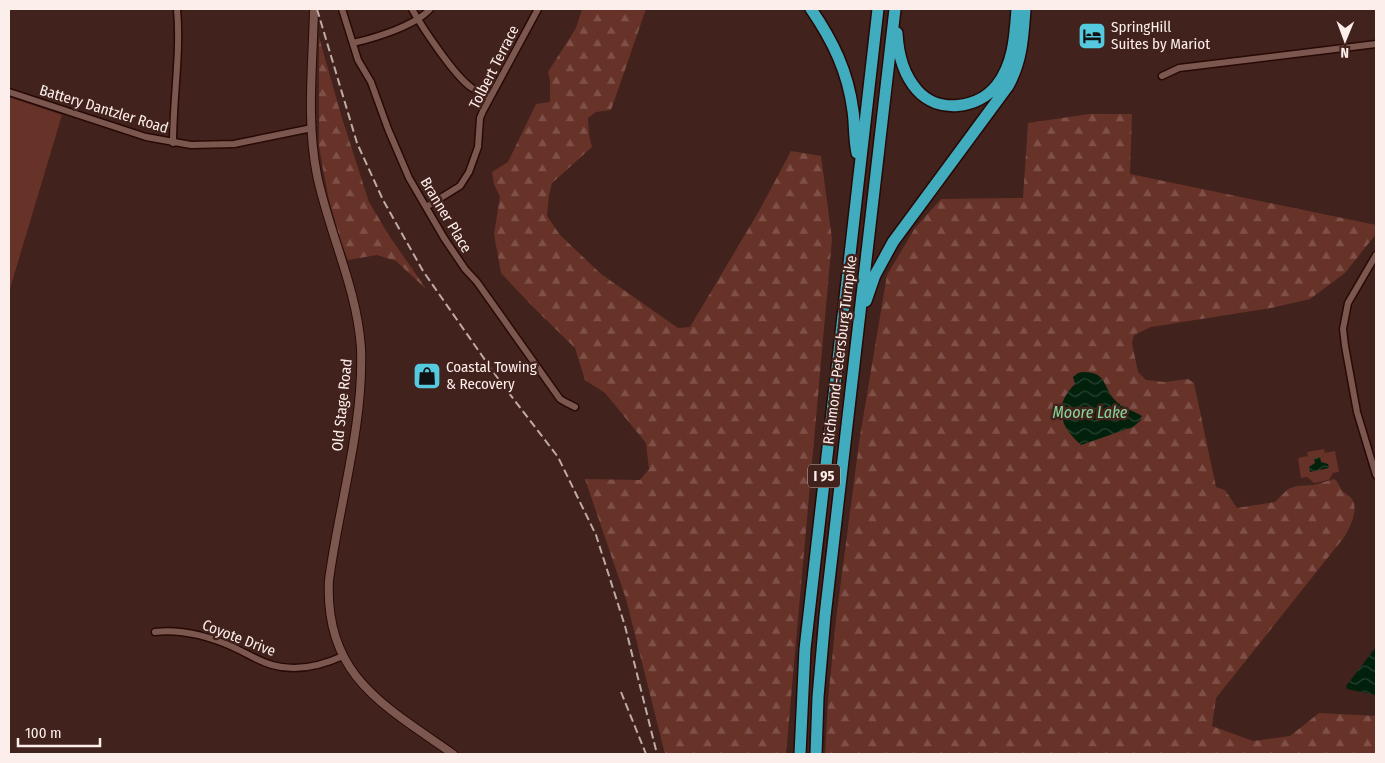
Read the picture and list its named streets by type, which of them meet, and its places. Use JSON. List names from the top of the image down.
{
  "streets": {
    "highway": ["Richmond-Petersburg Turnpike", "I 95"],
    "street": [
      "Tolbert Terrace",
      "Battery Dantzler Road",
      "Branner Place",
      "Old Stage Road",
      "Coyote Drive"
    ]
  },
  "crossings": [
    ["Tolbert Terrace", "Branner Place"],
    ["Battery Dantzler Road", "Old Stage Road"],
    ["Old Stage Road", "Coyote Drive"]
  ],
  "water": ["Moore Lake"],
  "places": {
    "hotel": ["SpringHill Suites by Mariot"],
    "shop": ["Coastal Towing & Recovery"]
  },
  "scale_bar": "100 m",
  "north": "bottom"
}
